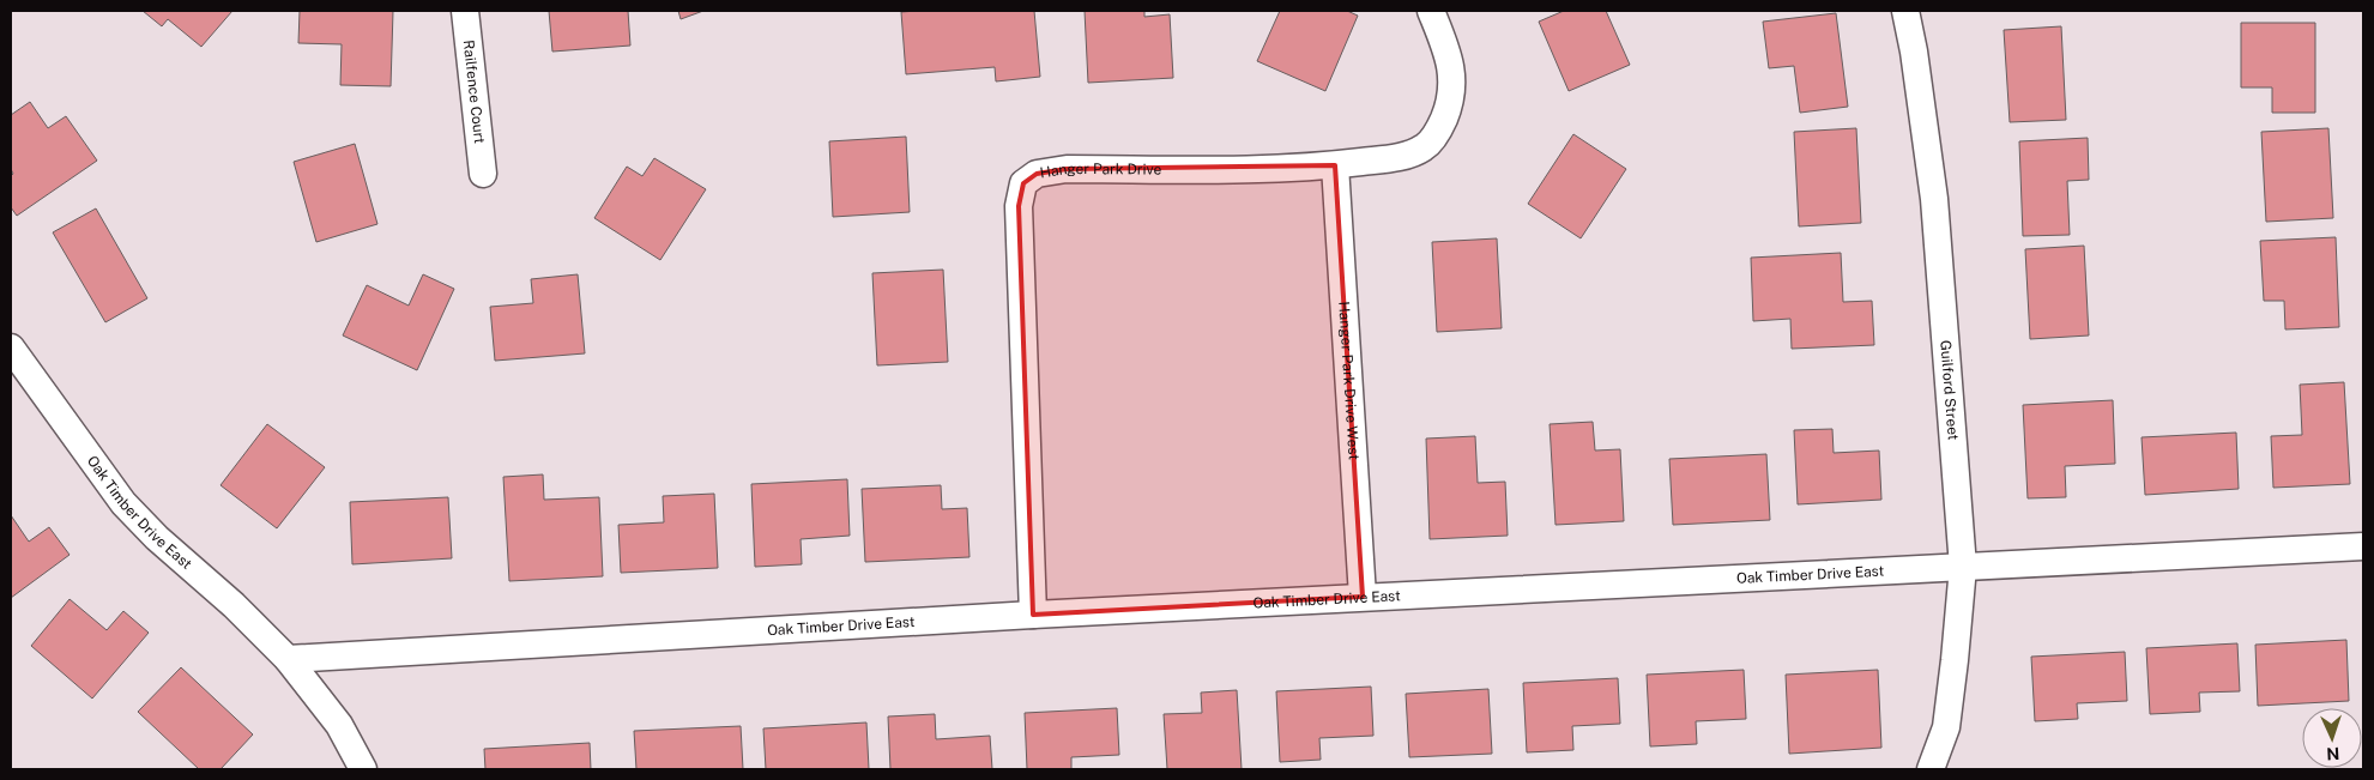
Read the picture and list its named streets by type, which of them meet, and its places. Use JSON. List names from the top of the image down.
{
  "streets": {
    "street": [
      "Railfence Court",
      "Hanger Park Drive",
      "Hanger Park Drive West",
      "Guilford Street",
      "Oak Timber Drive East"
    ]
  },
  "crossings": [
    ["Hanger Park Drive", "Hanger Park Drive West"],
    ["Hanger Park Drive", "Oak Timber Drive East"],
    ["Hanger Park Drive West", "Oak Timber Drive East"],
    ["Guilford Street", "Oak Timber Drive East"]
  ],
  "north": "bottom"
}
